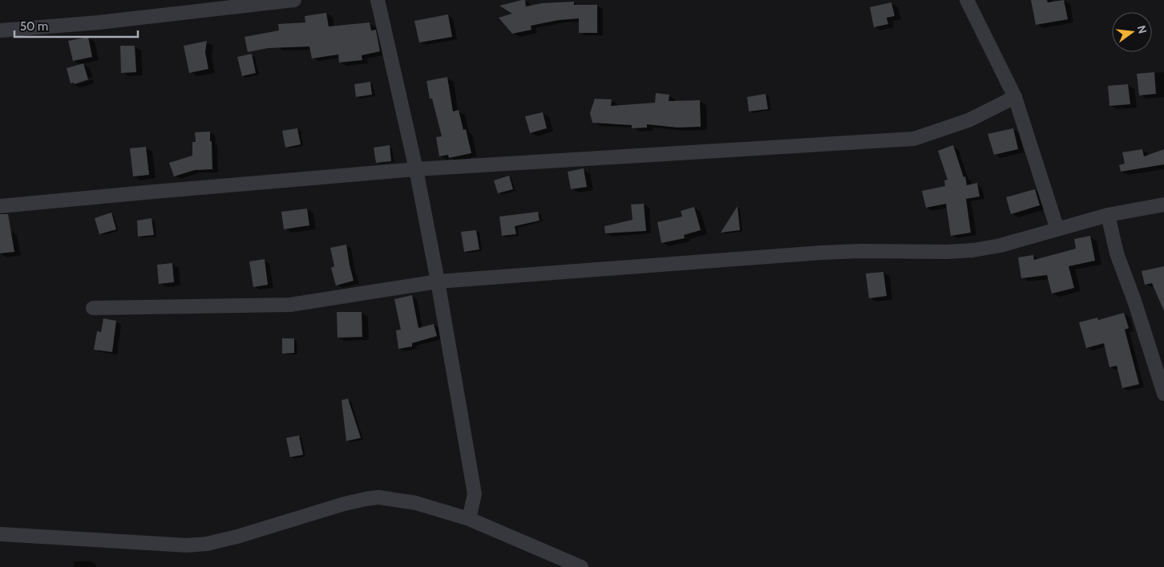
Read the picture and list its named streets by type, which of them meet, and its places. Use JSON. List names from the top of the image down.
{
  "scale_bar": "50 m",
  "north": "right"
}
